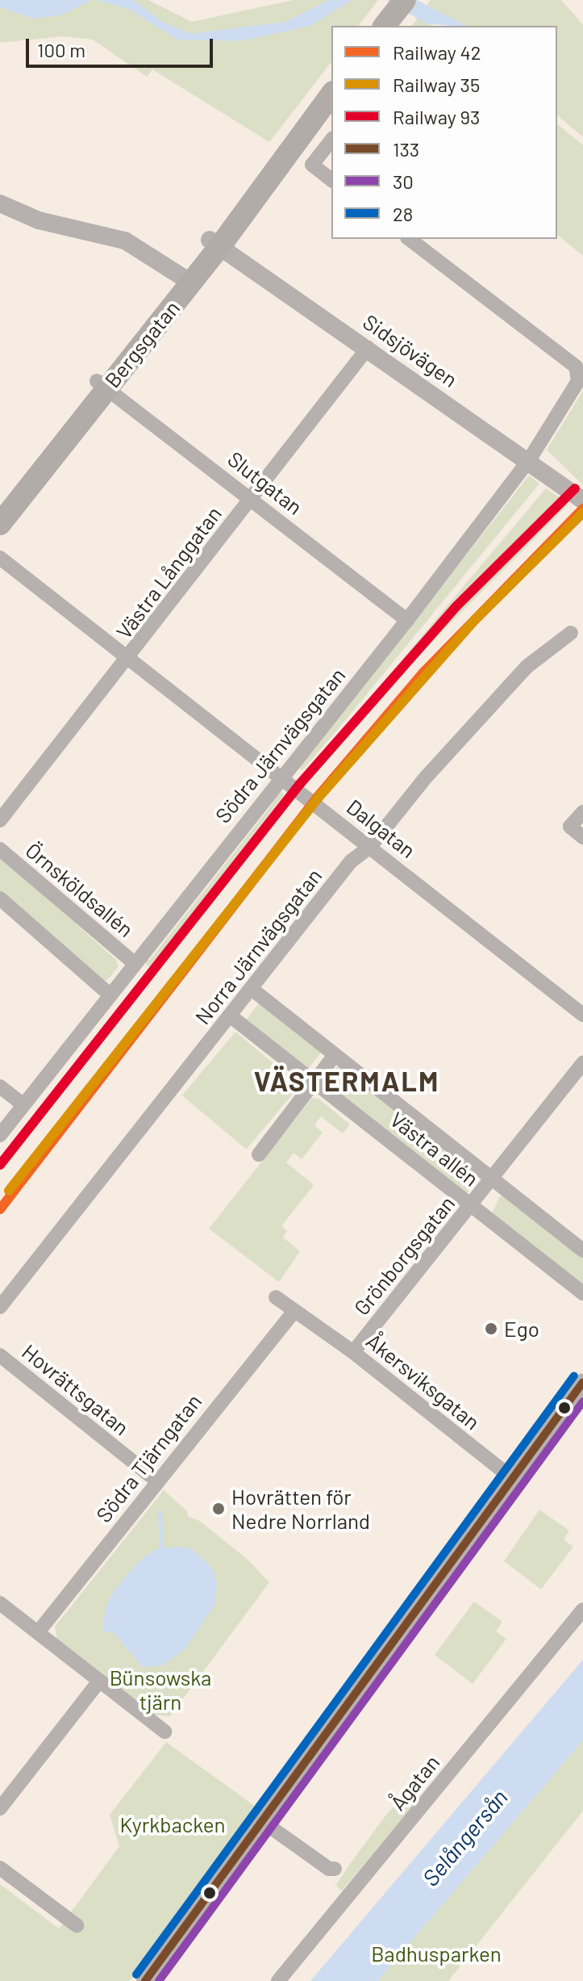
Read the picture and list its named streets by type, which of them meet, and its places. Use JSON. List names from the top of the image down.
{
  "streets": {
    "highway": ["Bergsgatan"],
    "street": [
      "Sidsjövägen",
      "Slutgatan",
      "Västra Långgatan",
      "Södra Järnvägsgatan",
      "Dalgatan",
      "Örnsköldsallén",
      "Norra Järnvägsgatan",
      "Västra allén",
      "Grönborgsgatan",
      "Åkersviksgatan",
      "Hovrättsgatan",
      "Södra Tjärngatan",
      "Ågatan"
    ]
  },
  "crossings": [
    ["Bergsgatan", "Sidsjövägen"],
    ["Bergsgatan", "Slutgatan"],
    ["Sidsjövägen", "Västra Långgatan"],
    ["Sidsjövägen", "Södra Järnvägsgatan"],
    ["Slutgatan", "Västra Långgatan"],
    ["Slutgatan", "Södra Järnvägsgatan"],
    ["Västra Långgatan", "Dalgatan"],
    ["Södra Järnvägsgatan", "Dalgatan"],
    ["Södra Järnvägsgatan", "Örnsköldsallén"],
    ["Dalgatan", "Norra Järnvägsgatan"],
    ["Norra Järnvägsgatan", "Västra allén"],
    ["Västra allén", "Grönborgsgatan"],
    ["Grönborgsgatan", "Åkersviksgatan"],
    ["Åkersviksgatan", "Södra Tjärngatan"],
    ["Hovrättsgatan", "Södra Tjärngatan"]
  ],
  "districts": ["VÄSTERMALM"],
  "water": ["Selångersån"],
  "parks": ["Bünsowska tjärn", "Kyrkbacken", "Badhusparken"],
  "places": ["Ego", "Hovrätten för Nedre Norrland"],
  "lines": [
    "rail line 93",
    "rail line 42",
    "rail line 35",
    "transit line 28",
    "transit line 133",
    "transit line 30"
  ],
  "legend": [
    "Railway 42",
    "Railway 35",
    "Railway 93",
    "133",
    "30",
    "28"
  ],
  "scale_bar": "100 m"
}
